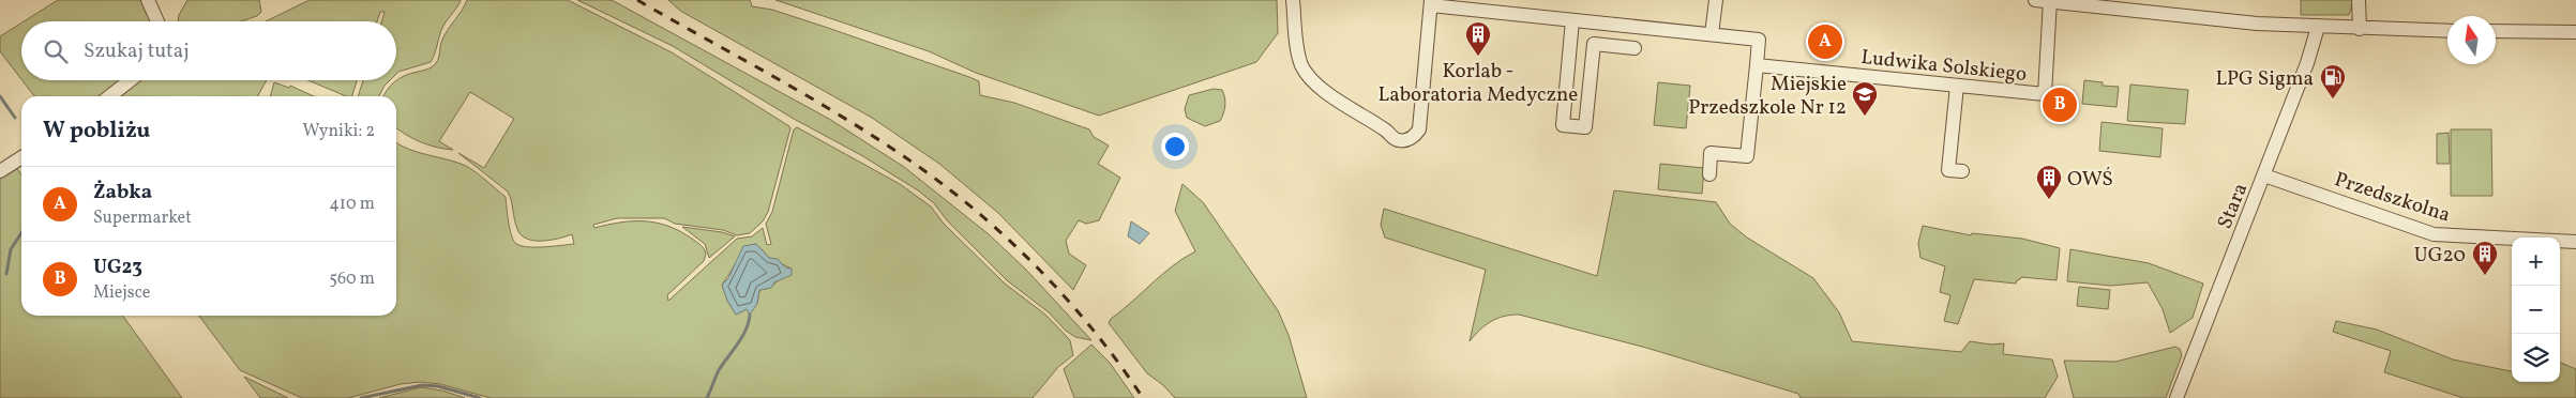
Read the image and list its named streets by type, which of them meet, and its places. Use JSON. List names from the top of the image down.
{
  "streets": {
    "street": ["Ludwika Solskiego", "Przedszkolna", "Stara"]
  },
  "crossings": [
    ["Przedszkolna", "Stara"]
  ],
  "places": {
    "building": ["Korlab - Laboratoria Medyczne", "OWŚ", "UG20"],
    "fuel station": ["LPG Sigma"],
    "school or university": ["Miejskie Przedszkole Nr 12"]
  },
  "north": "top",
  "page": {
    "search": "Szukaj tutaj",
    "pins": ["A", "B"],
    "heading": ["W pobliżu", "Wyniki: 2"],
    "list": [
      {
        "mark": "A",
        "name": "Żabka",
        "note": "Supermarket",
        "value": "410 m"
      },
      {
        "mark": "B",
        "name": "UG23",
        "note": "Miejsce",
        "value": "560 m"
      }
    ],
    "map_buttons": ["+", "−"]
  }
}
